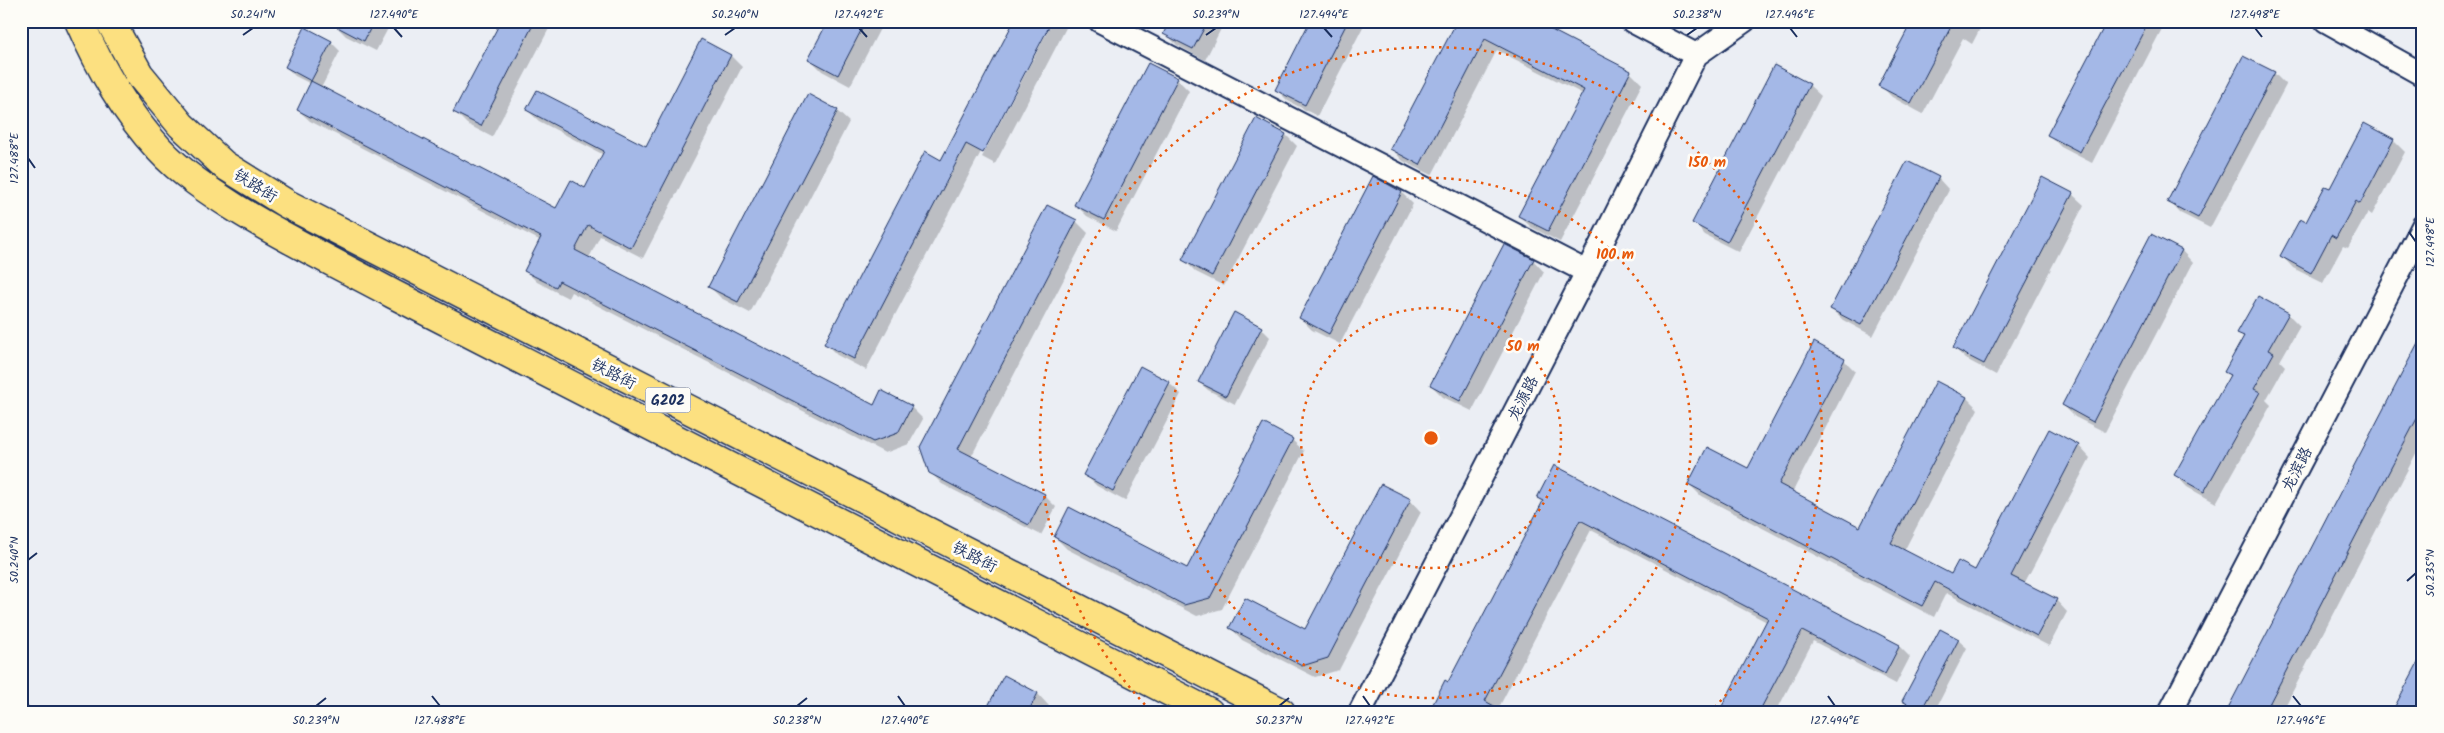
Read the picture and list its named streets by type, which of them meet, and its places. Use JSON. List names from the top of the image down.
{
  "streets": {
    "main road": ["铁路街", "G202"],
    "street": ["龙源路", "龙滨路"]
  },
  "coordinates": [
    "50.241°N",
    "127.490°E",
    "50.240°N",
    "127.492°E",
    "50.239°N",
    "127.494°E",
    "50.238°N",
    "127.496°E",
    "127.498°E",
    "127.488°E",
    "50.235°N",
    "50.237°N"
  ],
  "rings": ["150 m", "100 m", "50 m"]
}
